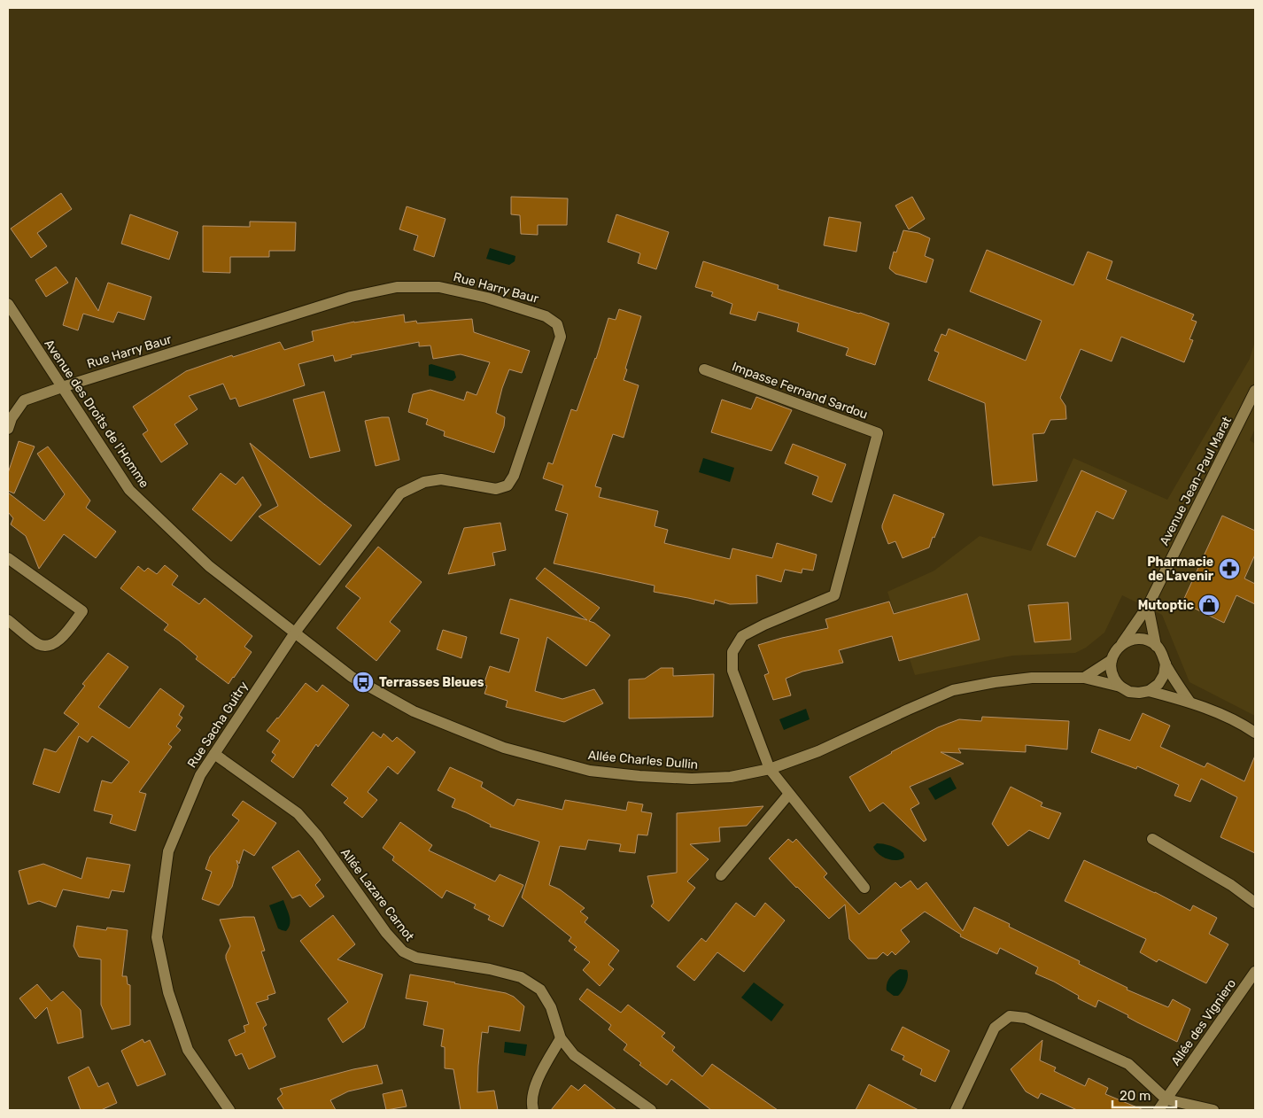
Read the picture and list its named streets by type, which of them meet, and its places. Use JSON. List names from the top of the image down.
{
  "streets": {
    "street": [
      "Rue Harry Baur",
      "Impasse Fernand Sardou",
      "Avenue des Droits de l'Homme",
      "Avenue Jean-Paul Marat",
      "Rue Sacha Guitry",
      "Allée Charles Dullin",
      "Allée Lazare Carnot",
      "Allée des Vigniero"
    ]
  },
  "crossings": [
    ["Rue Harry Baur", "Avenue des Droits de l'Homme"],
    ["Rue Harry Baur", "Rue Sacha Guitry"],
    ["Rue Harry Baur", "Allée Charles Dullin"],
    ["Impasse Fernand Sardou", "Allée Charles Dullin"],
    ["Avenue des Droits de l'Homme", "Rue Sacha Guitry"],
    ["Avenue des Droits de l'Homme", "Allée Charles Dullin"],
    ["Avenue Jean-Paul Marat", "Allée Charles Dullin"],
    ["Rue Sacha Guitry", "Allée Charles Dullin"],
    ["Rue Sacha Guitry", "Allée Lazare Carnot"]
  ],
  "places": {
    "pharmacy": ["Pharmacie de L'avenir"],
    "shop": ["Mutoptic"],
    "bus stop": ["Terrasses Bleues"]
  },
  "scale_bar": "20 m"
}
